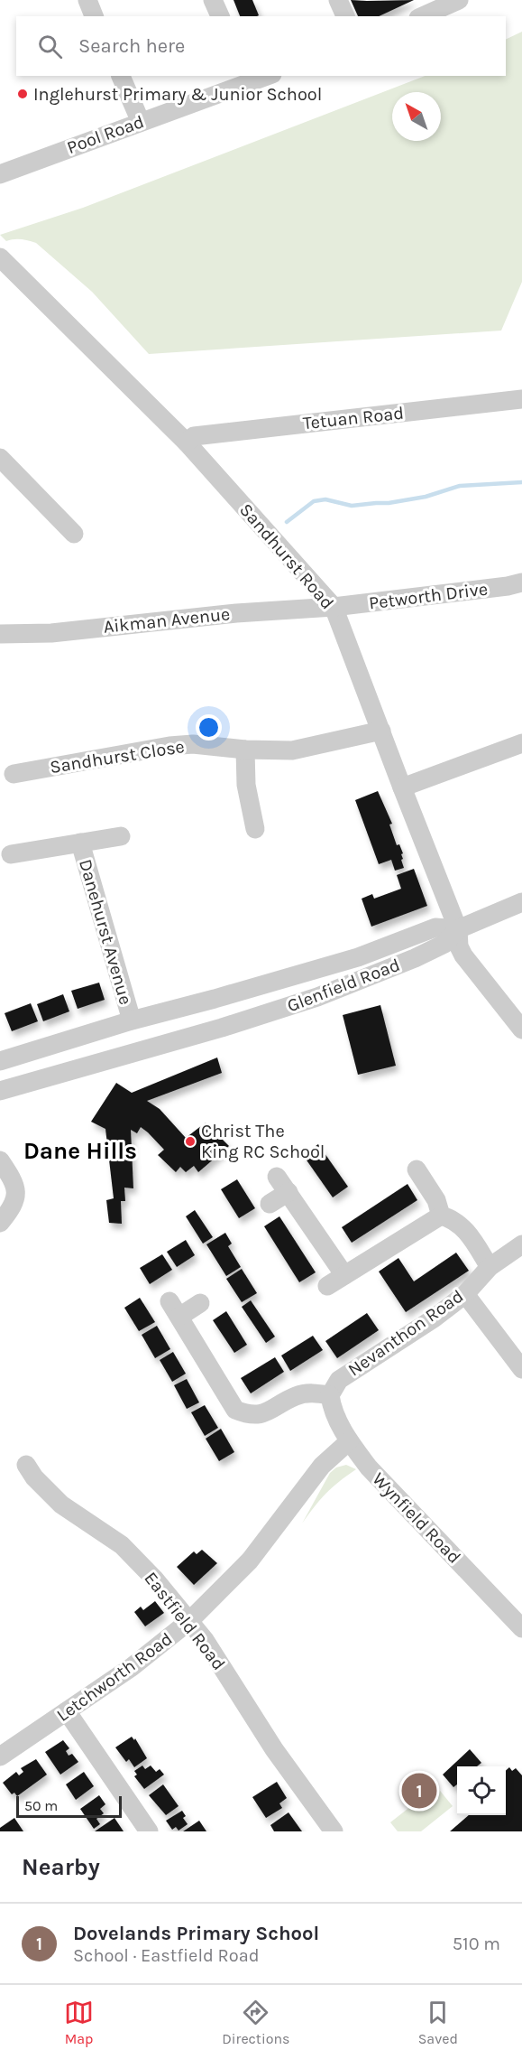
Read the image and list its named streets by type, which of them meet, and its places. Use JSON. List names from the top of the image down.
{
  "streets": {
    "street": [
      "Pool Road",
      "Tetuan Road",
      "Sandhurst Road",
      "Petworth Drive",
      "Aikman Avenue",
      "Sandhurst Close",
      "Danehurst Avenue",
      "Glenfield Road",
      "Nevanthon Road",
      "Wynfield Road",
      "Eastfield Road",
      "Letchworth Road"
    ]
  },
  "crossings": [
    ["Tetuan Road", "Sandhurst Road"],
    ["Sandhurst Road", "Petworth Drive"],
    ["Sandhurst Road", "Aikman Avenue"],
    ["Sandhurst Road", "Sandhurst Close"],
    ["Sandhurst Road", "Glenfield Road"],
    ["Petworth Drive", "Aikman Avenue"],
    ["Danehurst Avenue", "Glenfield Road"],
    ["Nevanthon Road", "Wynfield Road"],
    ["Wynfield Road", "Letchworth Road"],
    ["Eastfield Road", "Letchworth Road"]
  ],
  "districts": ["Dane Hills"],
  "places": ["Inglehurst Primary & Junior School", "Christ The King RC School"],
  "scale_bar": "50 m",
  "north": "top left",
  "page": {
    "search": "Search here",
    "pins": "1",
    "scale": "50 m",
    "heading": "Nearby",
    "list": [
      {
        "mark": "1",
        "name": "Dovelands Primary School",
        "note": "School · Eastfield Road",
        "value": "510 m"
      }
    ],
    "nav": ["Map", "Directions", "Saved"]
  }
}
